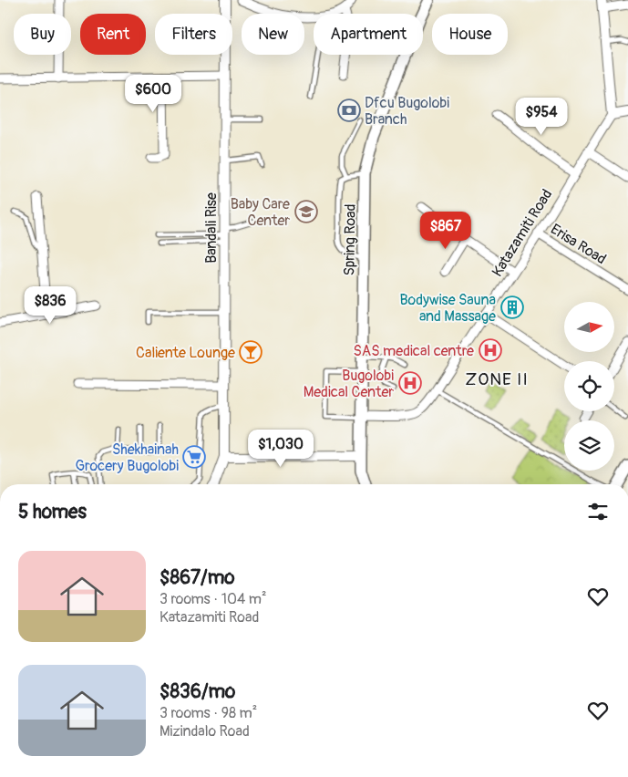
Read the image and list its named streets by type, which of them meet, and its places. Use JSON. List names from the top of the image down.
{
  "streets": {
    "main road": ["Spring Road"],
    "street": ["Bandali Rise", "Katazamiti Road", "Erisa Road"]
  },
  "crossings": [
    ["Katazamiti Road", "Spring Road"],
    ["Katazamiti Road", "Erisa Road"]
  ],
  "districts": ["ZONE II"],
  "places": {
    "bank": ["Dfcu Bugolobi Branch"],
    "school or university": ["Baby Care Center"],
    "building": ["Bodywise Sauna and Massage"],
    "hospital": ["SAS medical centre", "Bugolobi Medical Center"],
    "bar": ["Caliente Lounge"],
    "supermarket": ["Shekhainah Grocery Bugolobi"]
  },
  "north": "right",
  "page": {
    "chip": [
      "Buy",
      "Rent",
      "Filters",
      "New",
      "Apartment",
      "House"
    ],
    "price": [
      "$600",
      "$954",
      "$867",
      "$836",
      "$1,030"
    ],
    "heading": "5 homes",
    "list": [
      {
        "name": "$867/mo",
        "note": "3 rooms · 104 m² · Katazamiti Road"
      },
      {
        "name": "$836/mo",
        "note": "3 rooms · 98 m² · Mizindalo Road"
      }
    ]
  }
}
